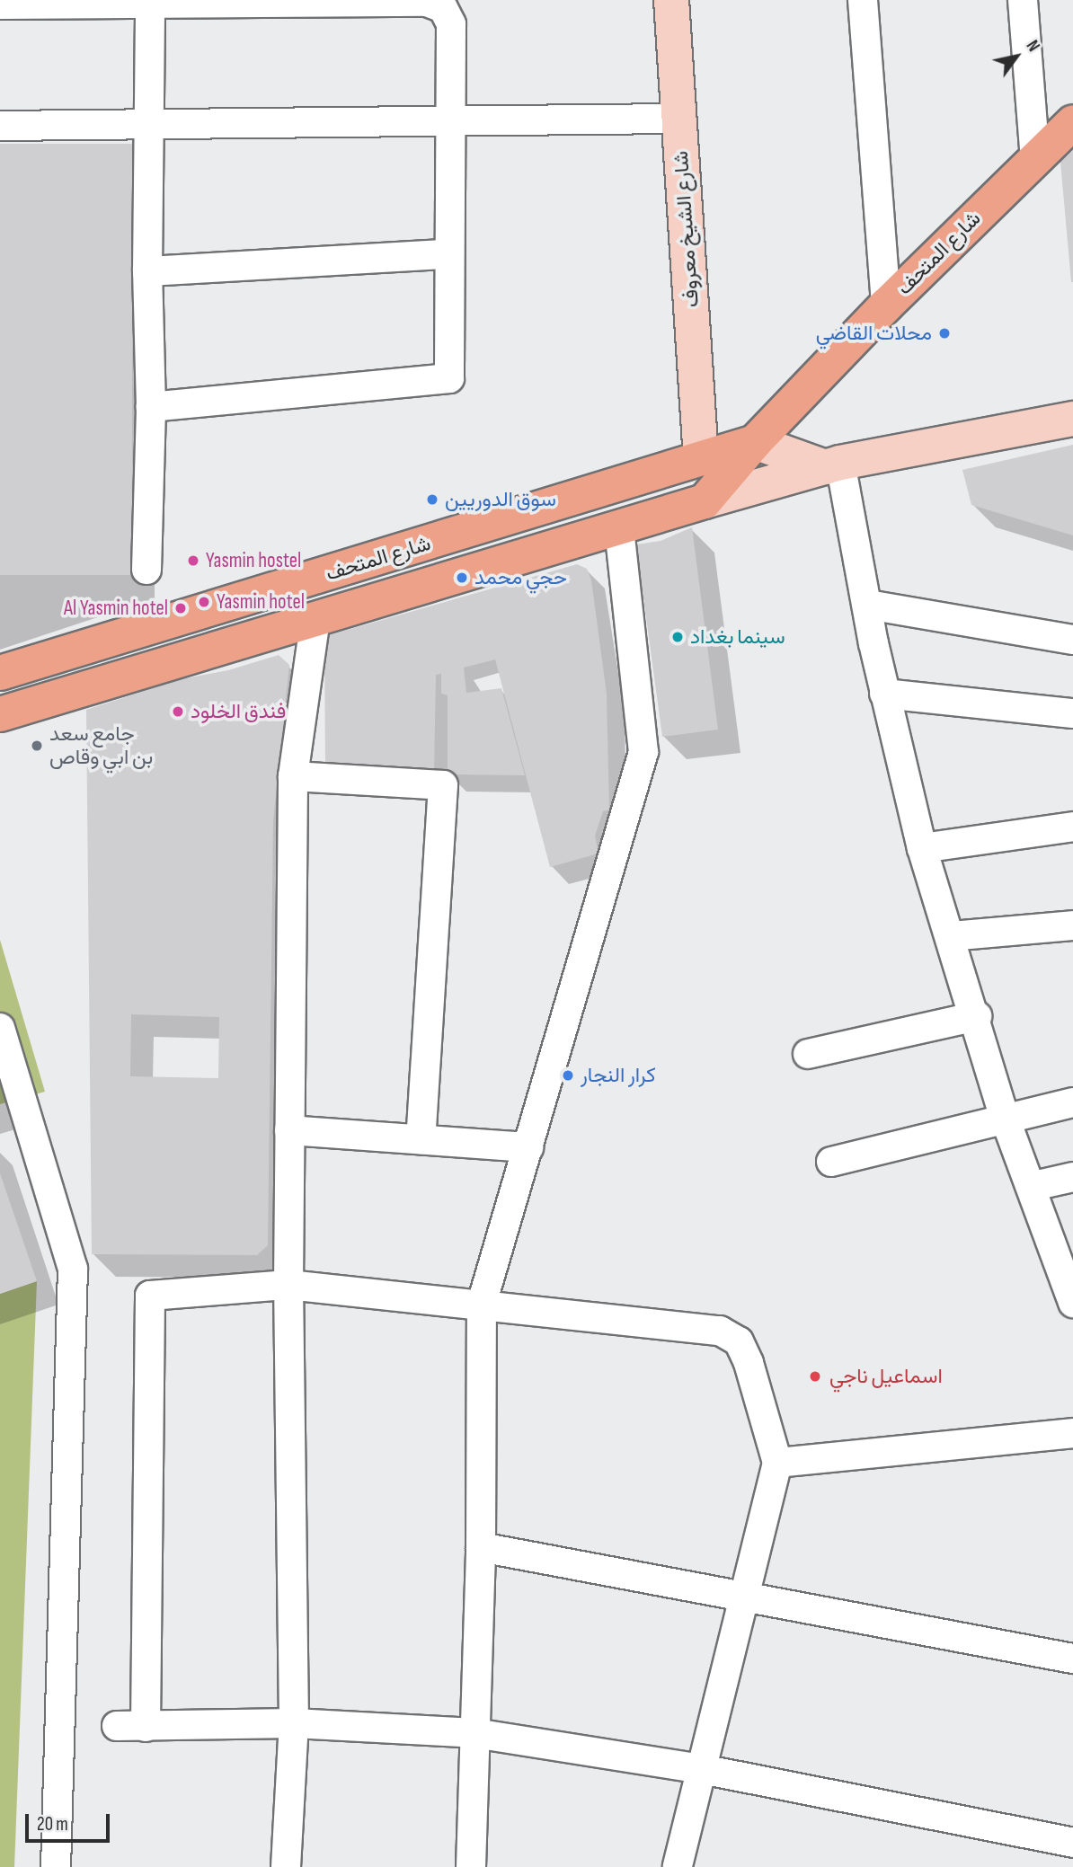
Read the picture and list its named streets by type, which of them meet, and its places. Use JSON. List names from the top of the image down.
{
  "streets": {
    "main road": ["شارع المتحف"],
    "street": ["شارع الشيخ معروف"]
  },
  "crossings": [
    ["شارع الشيخ معروف", "شارع المتحف"]
  ],
  "places": [
    "محلات القاضي",
    "سوق الدوريين",
    "Yasmin hostel",
    "حجي محمد",
    "Yasmin hotel",
    "Al Yasmin hotel",
    "سينما بغداد",
    "فندق الخلود",
    "جامع سعد بن ابي وقاص",
    "كرار النجار",
    "اسماعيل ناجي"
  ],
  "scale_bar": "20 m",
  "north": "top right"
}
